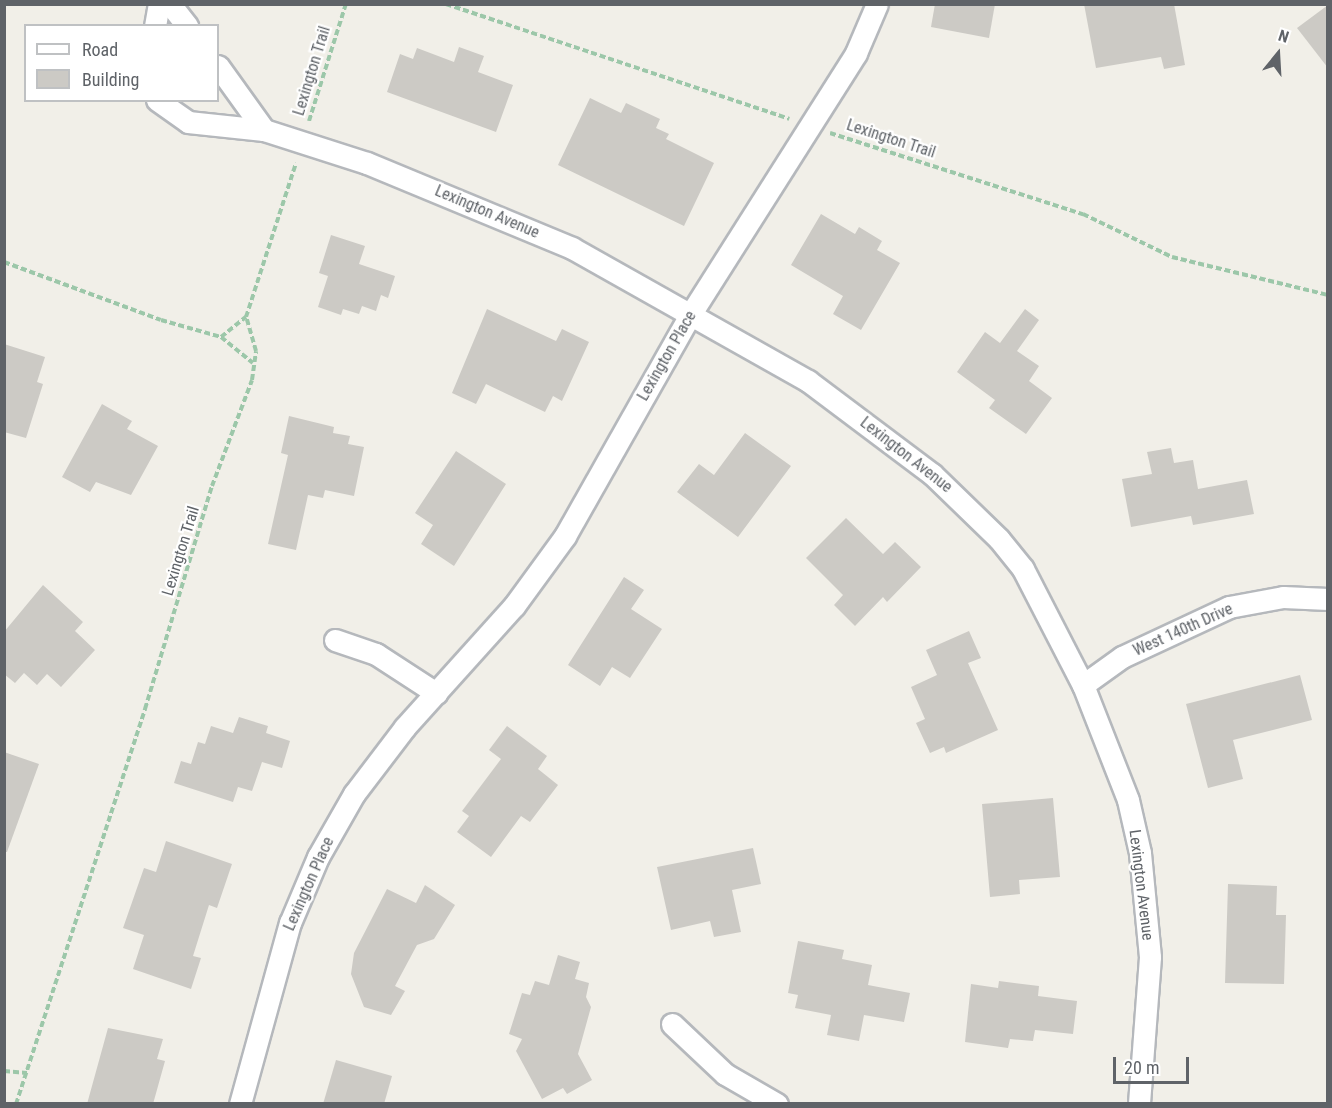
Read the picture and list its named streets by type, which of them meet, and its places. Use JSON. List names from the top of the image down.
{
  "streets": {
    "street": ["Lexington Avenue", "Lexington Place", "West 140th Drive"],
    "path": ["Lexington Trail"]
  },
  "crossings": [
    ["Lexington Trail", "Lexington Avenue"],
    ["Lexington Trail", "Lexington Place"],
    ["Lexington Avenue", "Lexington Place"],
    ["Lexington Avenue", "West 140th Drive"]
  ],
  "legend": ["Road", "Building"],
  "scale_bar": "20 m",
  "north": "top"
}
